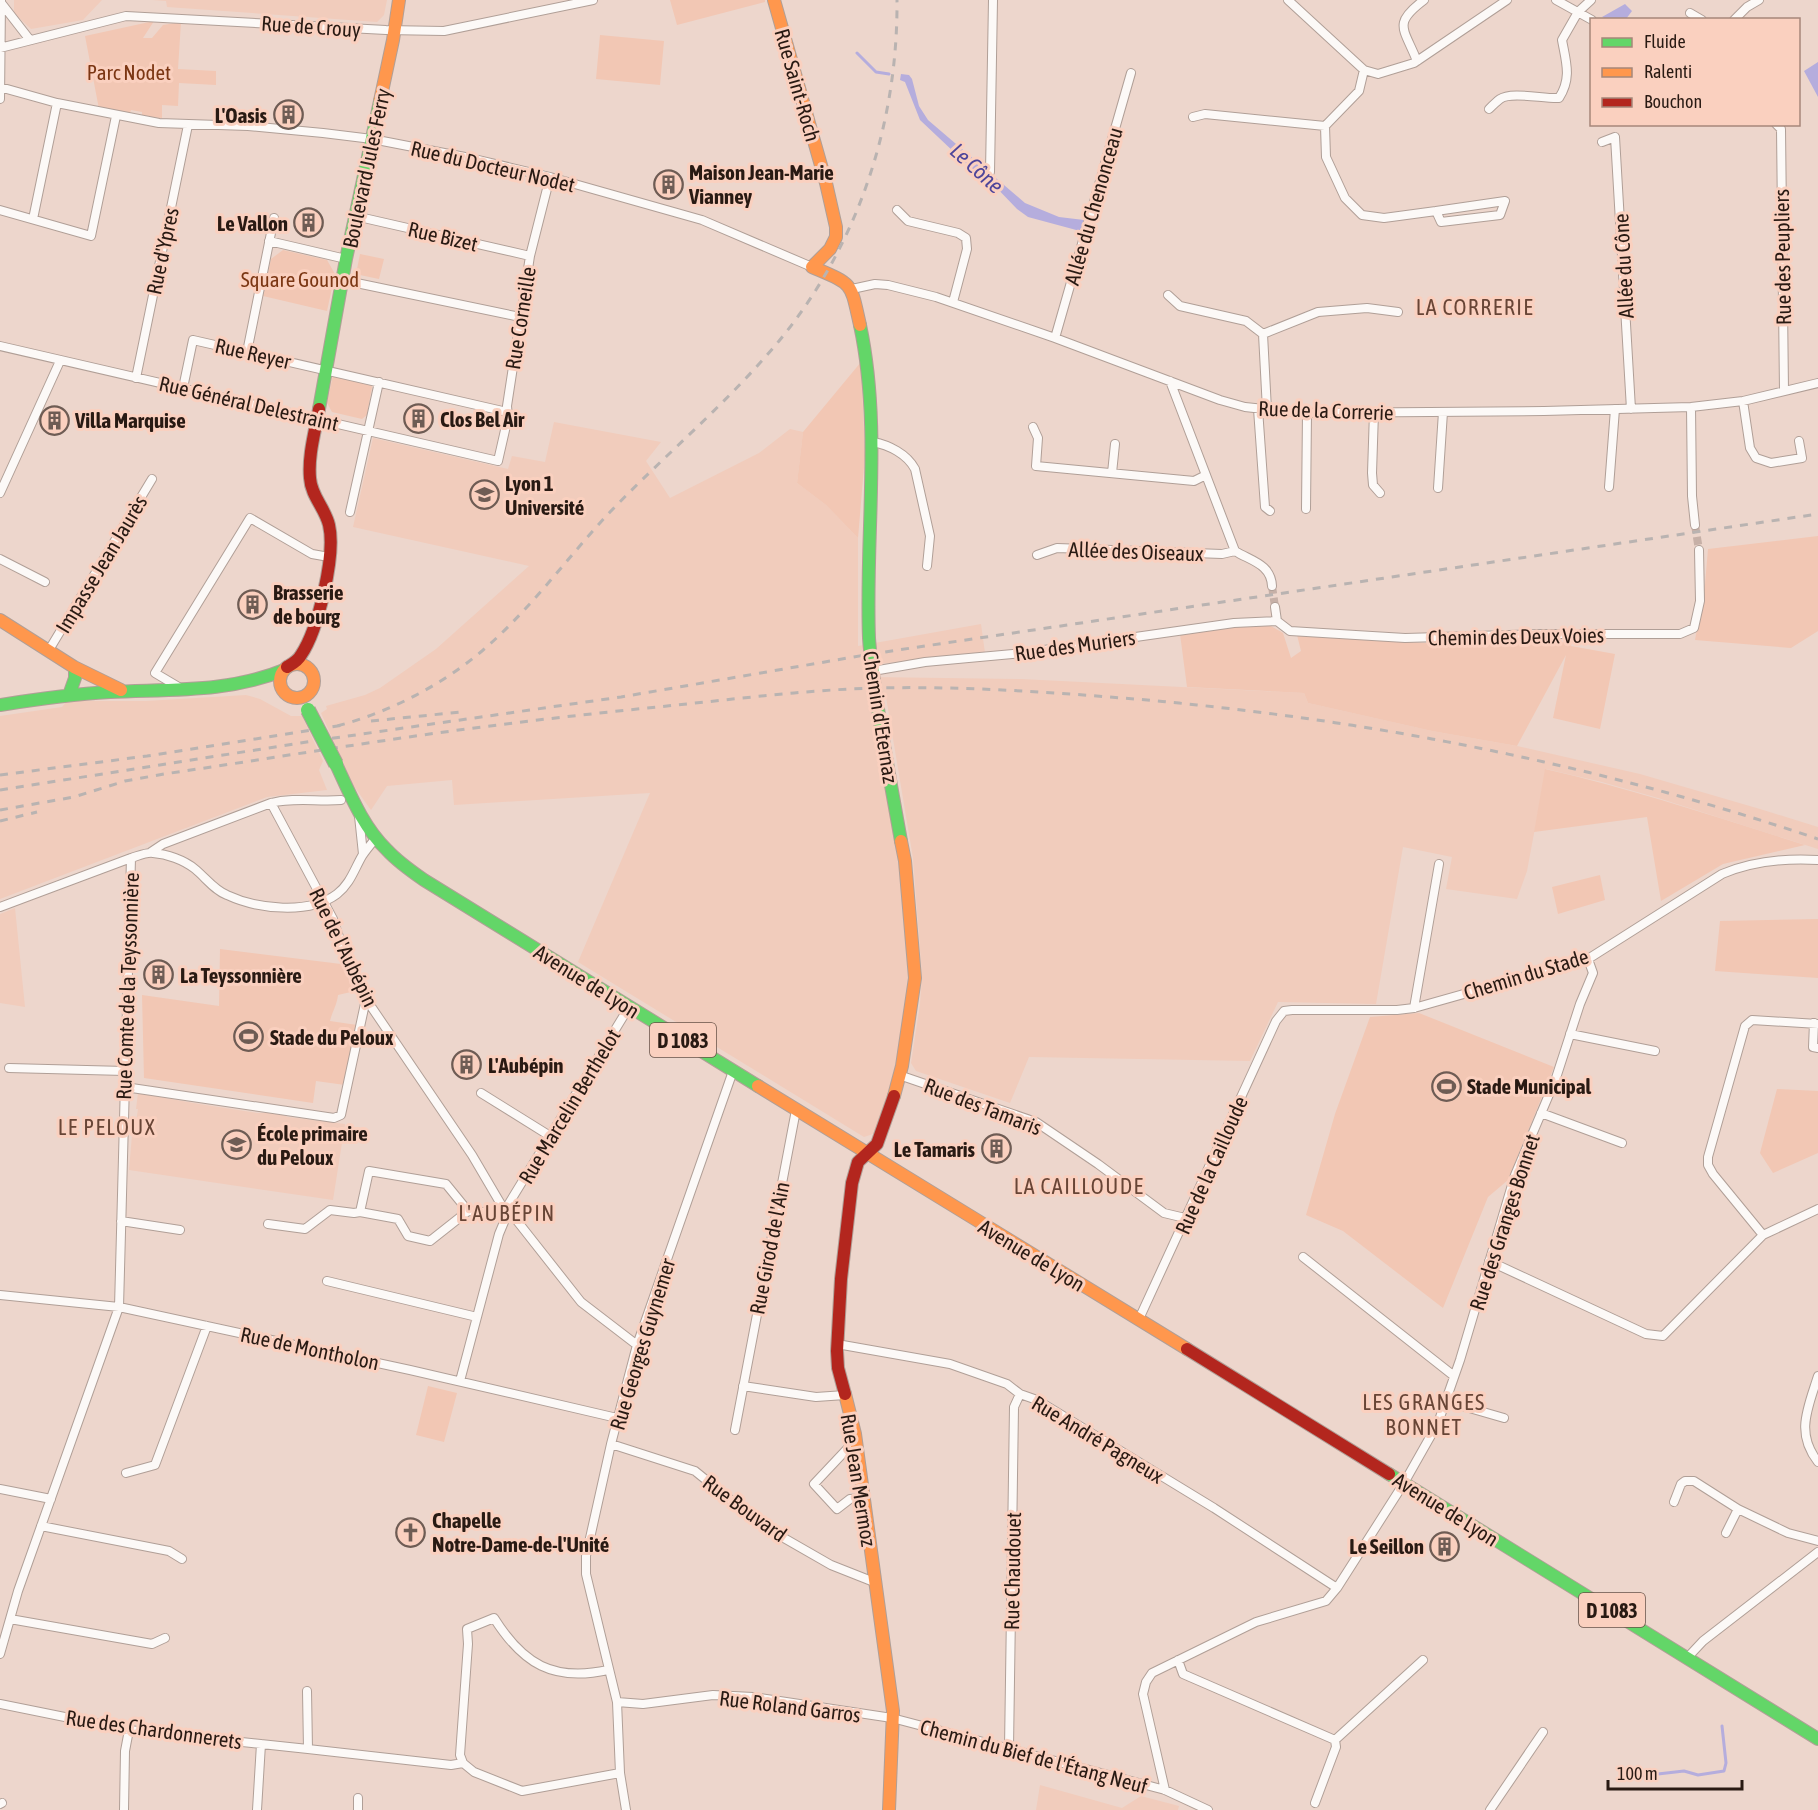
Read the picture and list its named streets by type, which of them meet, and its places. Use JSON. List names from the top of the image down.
{
  "streets": {
    "main road": [
      "Rue Saint-Roch",
      "Rue du Docteur Nodet",
      "Boulevard Jules Ferry",
      "Chemin d'Eternaz",
      "Avenue de Lyon",
      "D 1083",
      "Rue Jean Mermoz"
    ],
    "street": [
      "Rue de Crouy",
      "Allée du Chenonceau",
      "Rue Bizet",
      "Rue d'Ypres",
      "Rue des Peupliers",
      "Allée du Cône",
      "Rue Corneille",
      "Rue Reyer",
      "Rue Général Delestraint",
      "Rue de la Correrie",
      "Allée des Oiseaux",
      "Impasse Jean Jaurès",
      "Chemin des Deux Voies",
      "Rue des Muriers",
      "Rue de l'Aubépin",
      "Chemin du Stade",
      "Rue Comte de la Teyssonnière",
      "Rue Marcelin Berthelot",
      "Rue des Tamaris",
      "Rue de la Cailloude",
      "Rue des Granges Bonnet",
      "Rue Girod de l'Ain",
      "Rue Georges Guynemer",
      "Rue de Montholon",
      "Rue André Pagneux",
      "Rue Bouvard",
      "Rue Chaudouet",
      "Rue Roland Garros",
      "Rue des Chardonnerets",
      "Chemin du Bief de l'Étang Neuf"
    ]
  },
  "crossings": [
    ["Rue de Crouy", "Boulevard Jules Ferry"],
    ["Rue du Docteur Nodet", "Boulevard Jules Ferry"],
    ["Rue du Docteur Nodet", "Rue d'Ypres"],
    ["Rue du Docteur Nodet", "Rue Corneille"],
    ["Boulevard Jules Ferry", "Rue Bizet"],
    ["Boulevard Jules Ferry", "Rue Reyer"],
    ["Boulevard Jules Ferry", "Rue Général Delestraint"],
    ["Boulevard Jules Ferry", "Avenue de Lyon"],
    ["Allée du Chenonceau", "Rue de la Correrie"],
    ["Rue Bizet", "Rue Corneille"],
    ["Rue d'Ypres", "Rue Général Delestraint"],
    ["Rue des Peupliers", "Rue de la Correrie"],
    ["Allée du Cône", "Rue de la Correrie"],
    ["Rue Corneille", "Rue Reyer"],
    ["Rue Corneille", "Rue Général Delestraint"],
    ["Rue Reyer", "Rue Général Delestraint"],
    ["Rue de la Correrie", "Chemin d'Eternaz"],
    ["Chemin des Deux Voies", "Rue des Muriers"],
    ["Rue des Muriers", "Chemin d'Eternaz"],
    ["Chemin d'Eternaz", "Avenue de Lyon"],
    ["Chemin d'Eternaz", "Rue des Tamaris"],
    ["Chemin d'Eternaz", "Rue Jean Mermoz"],
    ["Rue de l'Aubépin", "Rue Marcelin Berthelot"],
    ["Chemin du Stade", "Rue de la Cailloude"],
    ["Chemin du Stade", "Rue des Granges Bonnet"],
    ["Avenue de Lyon", "Rue Marcelin Berthelot"],
    ["Avenue de Lyon", "Rue de la Cailloude"],
    ["Avenue de Lyon", "Rue des Granges Bonnet"],
    ["Avenue de Lyon", "Rue Girod de l'Ain"],
    ["Avenue de Lyon", "Rue Georges Guynemer"],
    ["Avenue de Lyon", "Rue Jean Mermoz"],
    ["Rue Comte de la Teyssonnière", "Rue de Montholon"],
    ["Rue des Tamaris", "Rue de la Cailloude"],
    ["Rue des Granges Bonnet", "Rue André Pagneux"],
    ["Rue Georges Guynemer", "Rue de Montholon"],
    ["Rue Georges Guynemer", "Rue Bouvard"],
    ["Rue Georges Guynemer", "Rue Roland Garros"],
    ["Rue André Pagneux", "Rue Jean Mermoz"],
    ["Rue André Pagneux", "Rue Chaudouet"],
    ["Rue Jean Mermoz", "Rue Bouvard"],
    ["Rue Jean Mermoz", "Rue Roland Garros"],
    ["Rue Jean Mermoz", "Chemin du Bief de l'Étang Neuf"],
    ["Rue Chaudouet", "Chemin du Bief de l'Étang Neuf"],
    ["Rue Roland Garros", "Chemin du Bief de l'Étang Neuf"]
  ],
  "districts": [
    "LA CORRERIE",
    "LE PELOUX",
    "LA CAILLOUDE",
    "L'AUBÉPIN",
    "LES GRANGES BONNET"
  ],
  "water": ["Le Cône"],
  "parks": ["Parc Nodet", "Square Gounod"],
  "places": {
    "building": [
      "L'Oasis",
      "Maison Jean-Marie Vianney",
      "Le Vallon",
      "Clos Bel Air",
      "Villa Marquise",
      "Brasserie de bourg",
      "La Teyssonnière",
      "L'Aubépin",
      "Le Tamaris",
      "Le Seillon"
    ],
    "school or university": ["Lyon 1 Université", "École primaire du Peloux"],
    "sports": ["Stade du Peloux", "Stade Municipal"],
    "church": ["Chapelle Notre-Dame-de-l'Unité"]
  },
  "legend": ["Fluide", "Ralenti", "Bouchon"],
  "scale_bar": "100 m"
}
